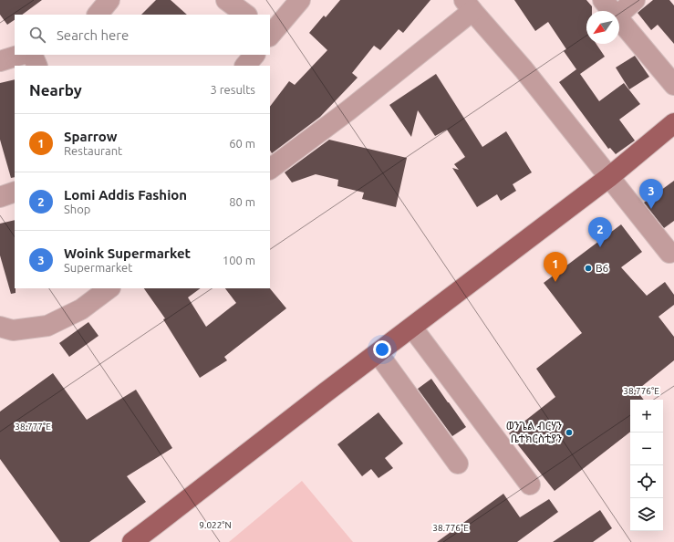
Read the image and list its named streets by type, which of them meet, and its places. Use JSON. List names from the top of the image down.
{
  "places": ["B6", "ወንጌል ብርሃን ቤተክርስቲያን"],
  "north": "bottom left",
  "page": {
    "search": "Search here",
    "heading": ["Nearby", "3 results"],
    "list": [
      {
        "mark": "1",
        "name": "Sparrow",
        "note": "Restaurant",
        "value": "60 m"
      },
      {
        "mark": "2",
        "name": "Lomi Addis Fashion",
        "note": "Shop",
        "value": "80 m"
      },
      {
        "mark": "3",
        "name": "Woink Supermarket",
        "note": "Supermarket",
        "value": "100 m"
      }
    ],
    "pins": ["3", "2", "1"],
    "map_buttons": ["+", "−"]
  },
  "coordinates": ["38.776°E", "38.777°E", "9.022°N"]
}
